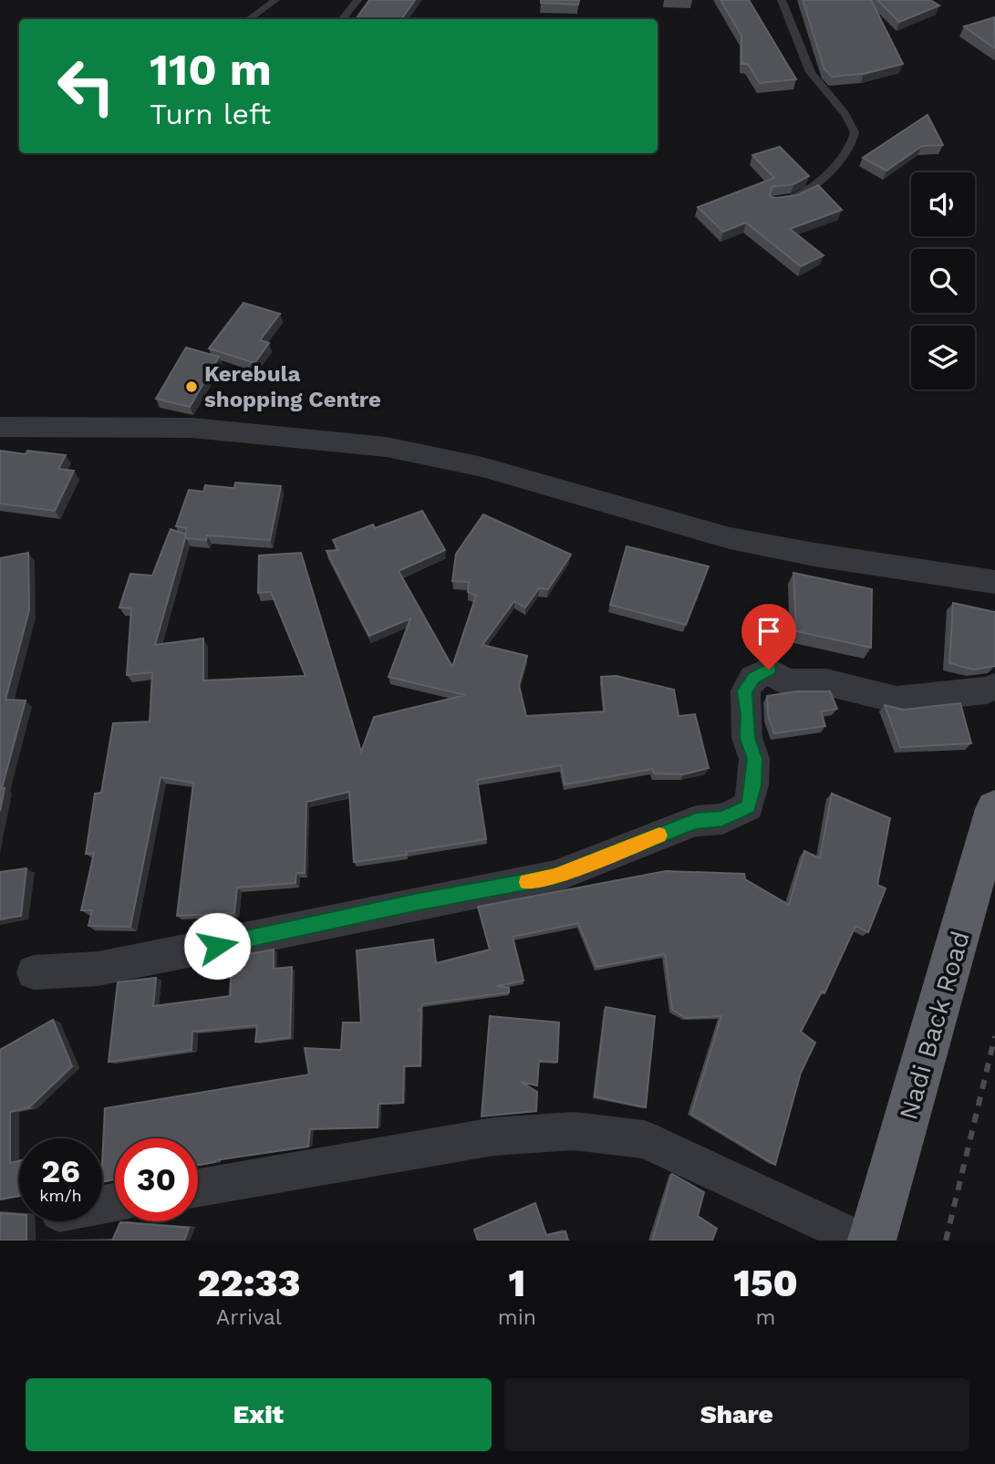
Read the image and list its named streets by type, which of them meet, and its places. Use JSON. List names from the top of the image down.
{
  "streets": {
    "highway": ["Nadi Back Road"]
  },
  "places": ["Kerebula shopping Centre"],
  "page": {
    "turn": ["110 m", "Turn left"],
    "speed": "26 km/h",
    "limit": "30",
    "eta": [
      "22:33",
      "Arrival",
      "1",
      "min",
      "150",
      "m"
    ],
    "buttons": ["Exit", "Share"]
  }
}
